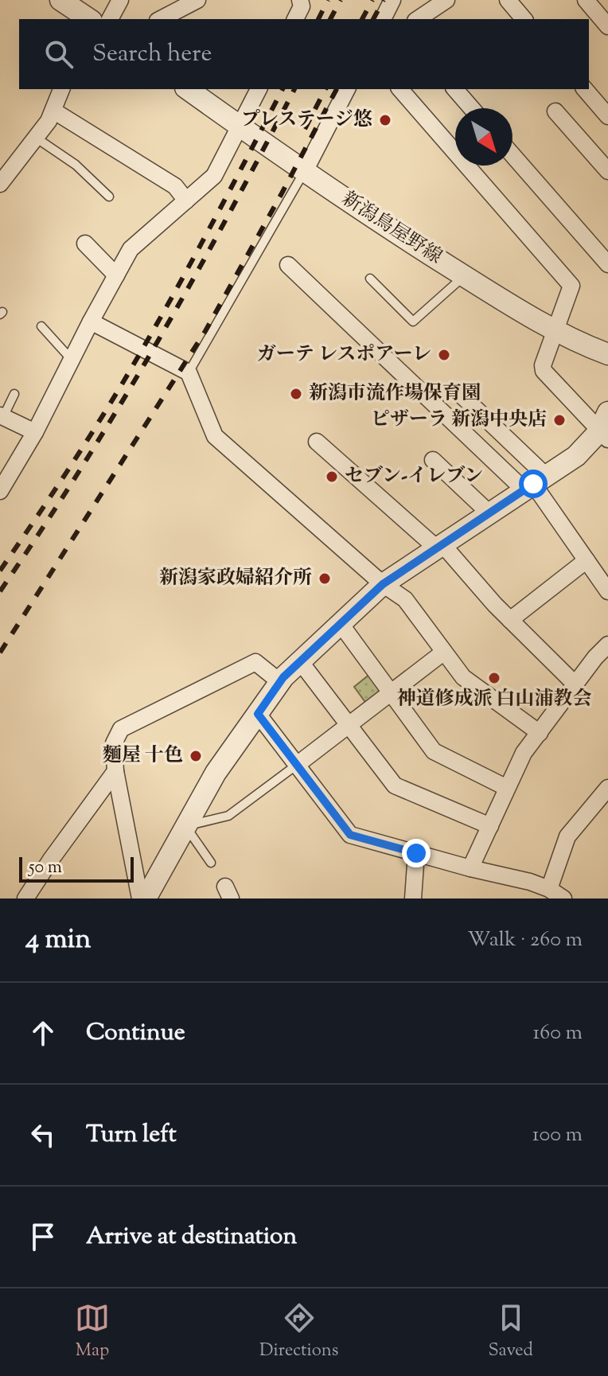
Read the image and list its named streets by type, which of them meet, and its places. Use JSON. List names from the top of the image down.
{
  "streets": {
    "street": ["新潟鳥屋野線"]
  },
  "places": [
    "プレステージ悠",
    "ガーテ レスポアーレ",
    "新潟市流作場保育園",
    "ピザーラ 新潟中央店",
    "セブン-イレブン",
    "新潟家政婦紹介所",
    "神道修成派 白山浦教会",
    "麵屋 十色"
  ],
  "scale_bar": "50 m",
  "north": "bottom right",
  "page": {
    "search": "Search here",
    "scale": "50 m",
    "heading": ["4 min", "Walk · 260 m"],
    "list": [
      ["Continue", "160 m"],
      ["Turn left", "100 m"],
      "Arrive at destination"
    ],
    "nav": ["Map", "Directions", "Saved"]
  }
}
